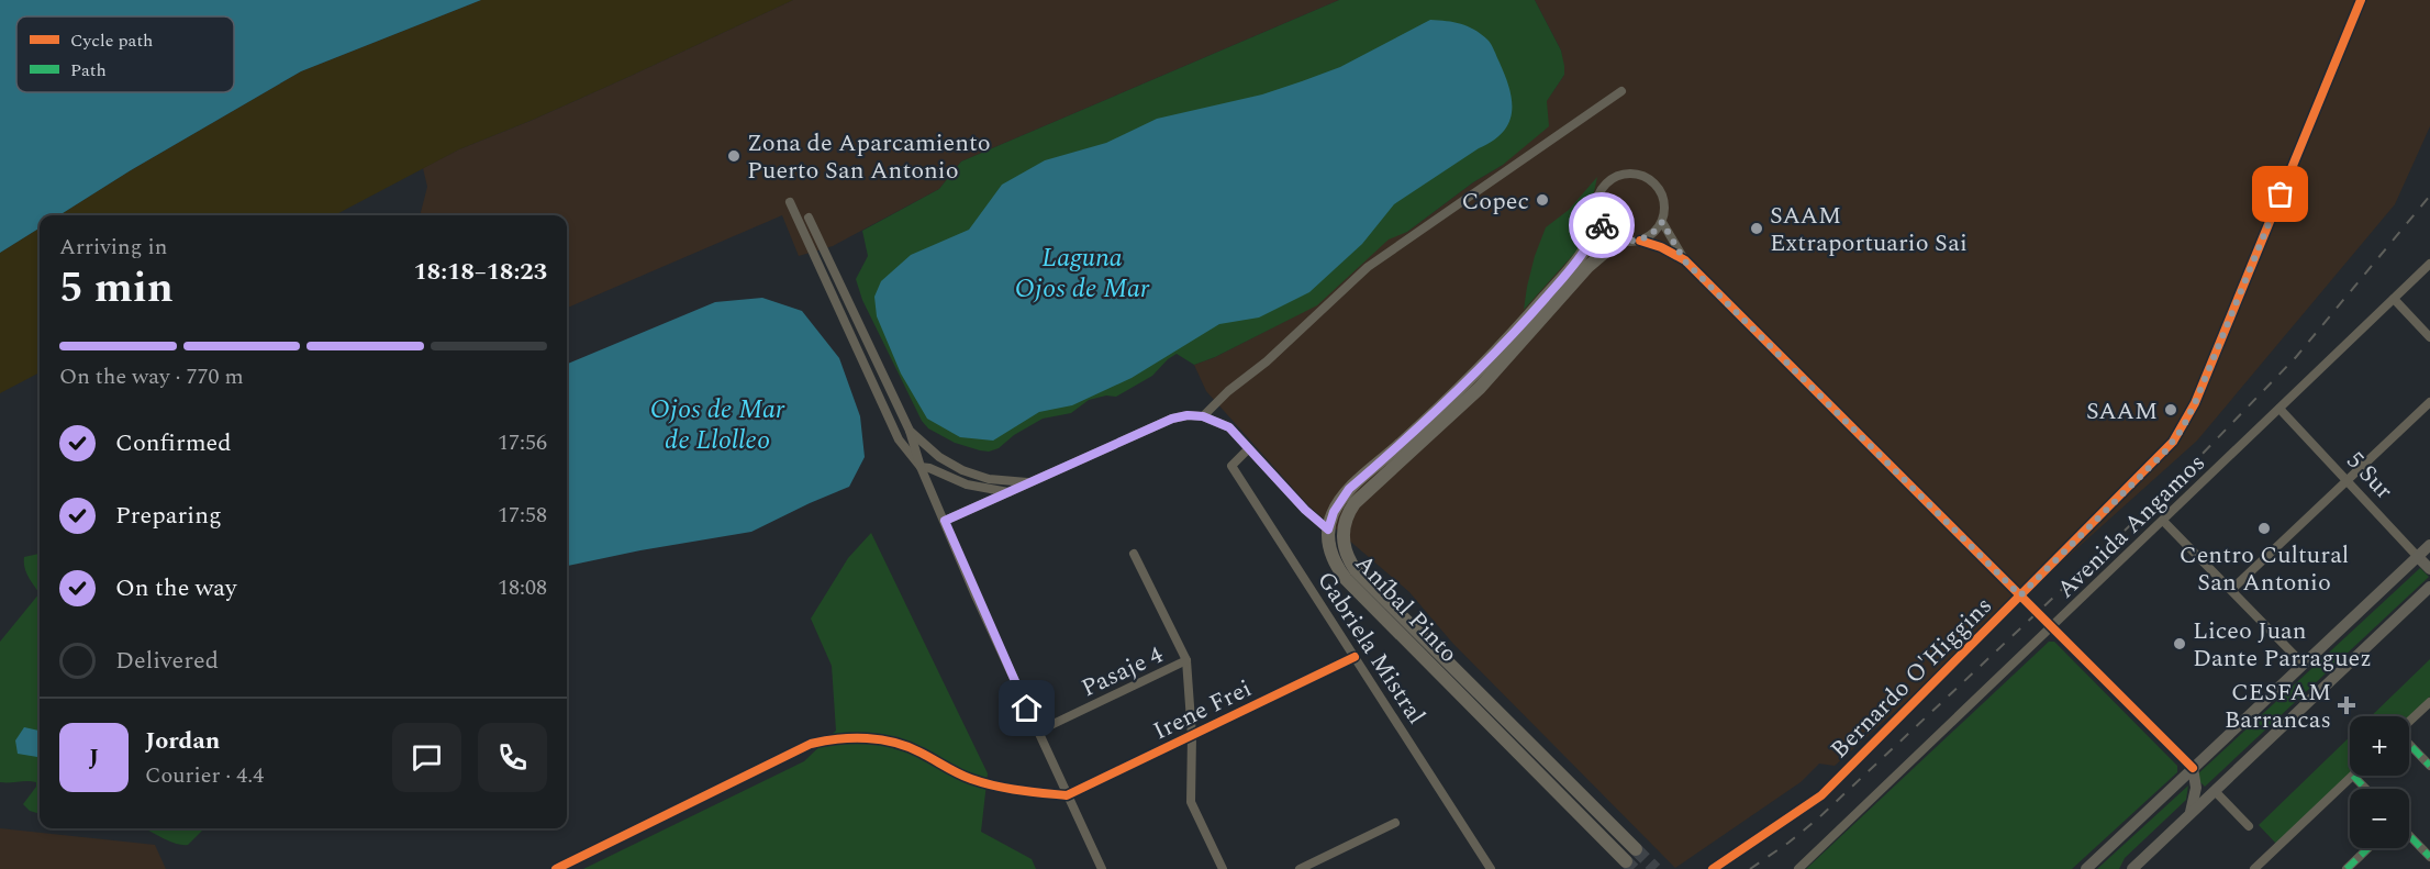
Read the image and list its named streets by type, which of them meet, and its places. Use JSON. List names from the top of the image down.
{
  "streets": {
    "highway": ["Aníbal Pinto"],
    "main road": ["5 Sur"],
    "street": [
      "Avenida Angamos",
      "Gabriela Mistral",
      "Pasaje 4",
      "Bernardo O'Higgins",
      "Irene Frei"
    ]
  },
  "crossings": [
    ["5 Sur", "Avenida Angamos"],
    ["Gabriela Mistral", "Irene Frei"]
  ],
  "water": ["Laguna Ojos de Mar", "Ojos de Mar de Llolleo"],
  "places": {
    "other": [
      "Zona de Aparcamiento Puerto San Antonio",
      "Copec",
      "SAAM Extraportuario Sai",
      "SAAM",
      "Centro Cultural San Antonio",
      "Liceo Juan Dante Parraguez"
    ],
    "health": ["CESFAM Barrancas"]
  },
  "legend": ["Cycle path", "Path"],
  "page": {
    "heading": ["5 min", "Arriving in", "18:18–18:23"],
    "panel": ["Jordan", "Courier · 4.4"],
    "bar": "On the way · 770 m",
    "list": [
      ["Confirmed", "17:56"],
      ["Preparing", "17:58"],
      ["On the way", "18:08"],
      "Delivered"
    ],
    "map_buttons": ["+", "−"],
    "round": "J"
  }
}
